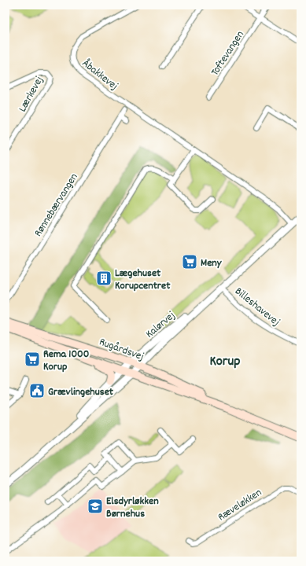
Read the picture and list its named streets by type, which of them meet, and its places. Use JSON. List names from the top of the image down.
{
  "streets": {
    "main road": ["Rugårdsvej"],
    "street": [
      "Toftevangen",
      "Åbakkevej",
      "Lærkevej",
      "Rønnebærvangen",
      "Billeshavevej",
      "Kalørvej",
      "Ræveløkken"
    ]
  },
  "crossings": [
    ["Åbakkevej", "Kalørvej"],
    ["Billeshavevej", "Kalørvej"],
    ["Kalørvej", "Rugårdsvej"]
  ],
  "districts": ["Korup"],
  "places": {
    "supermarket": ["Meny", "Rema 1000 Korup"],
    "building": ["Lægehuset Korupcentret"],
    "public building": ["Grævlingehuset"],
    "school or university": ["Elsdyrløkken Børnehus"]
  }
}
